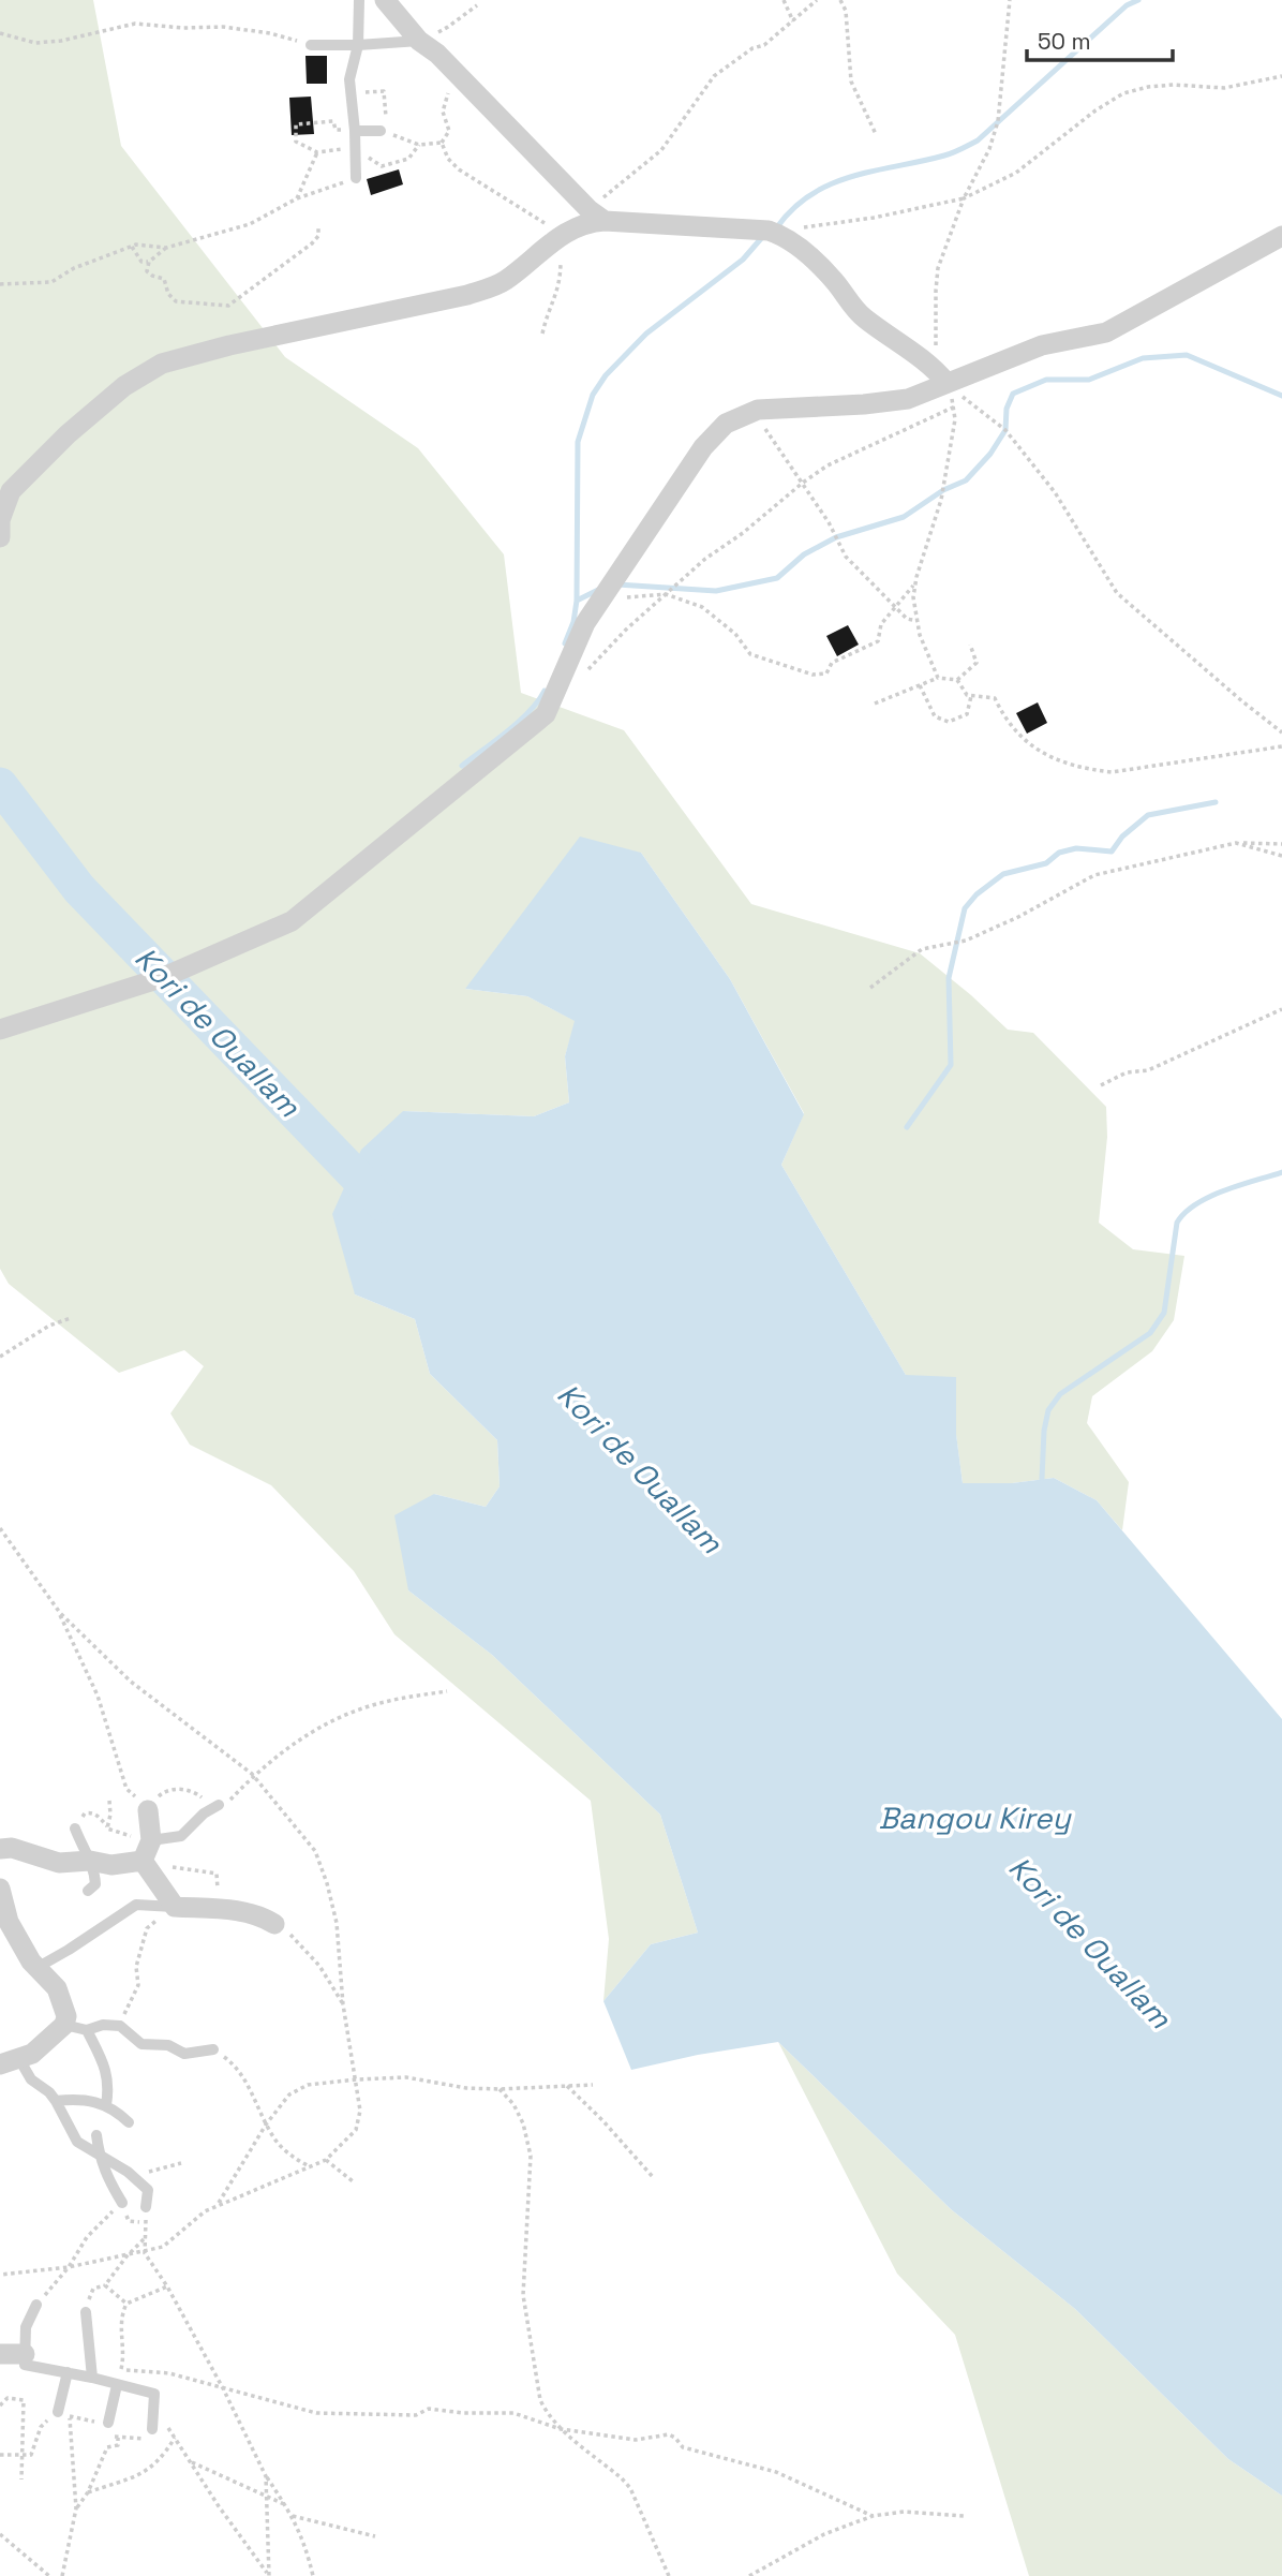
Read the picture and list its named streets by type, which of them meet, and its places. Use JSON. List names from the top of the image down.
{
  "water": ["Kori de Ouallam", "Bangou Kirey"],
  "scale_bar": "50 m"
}
